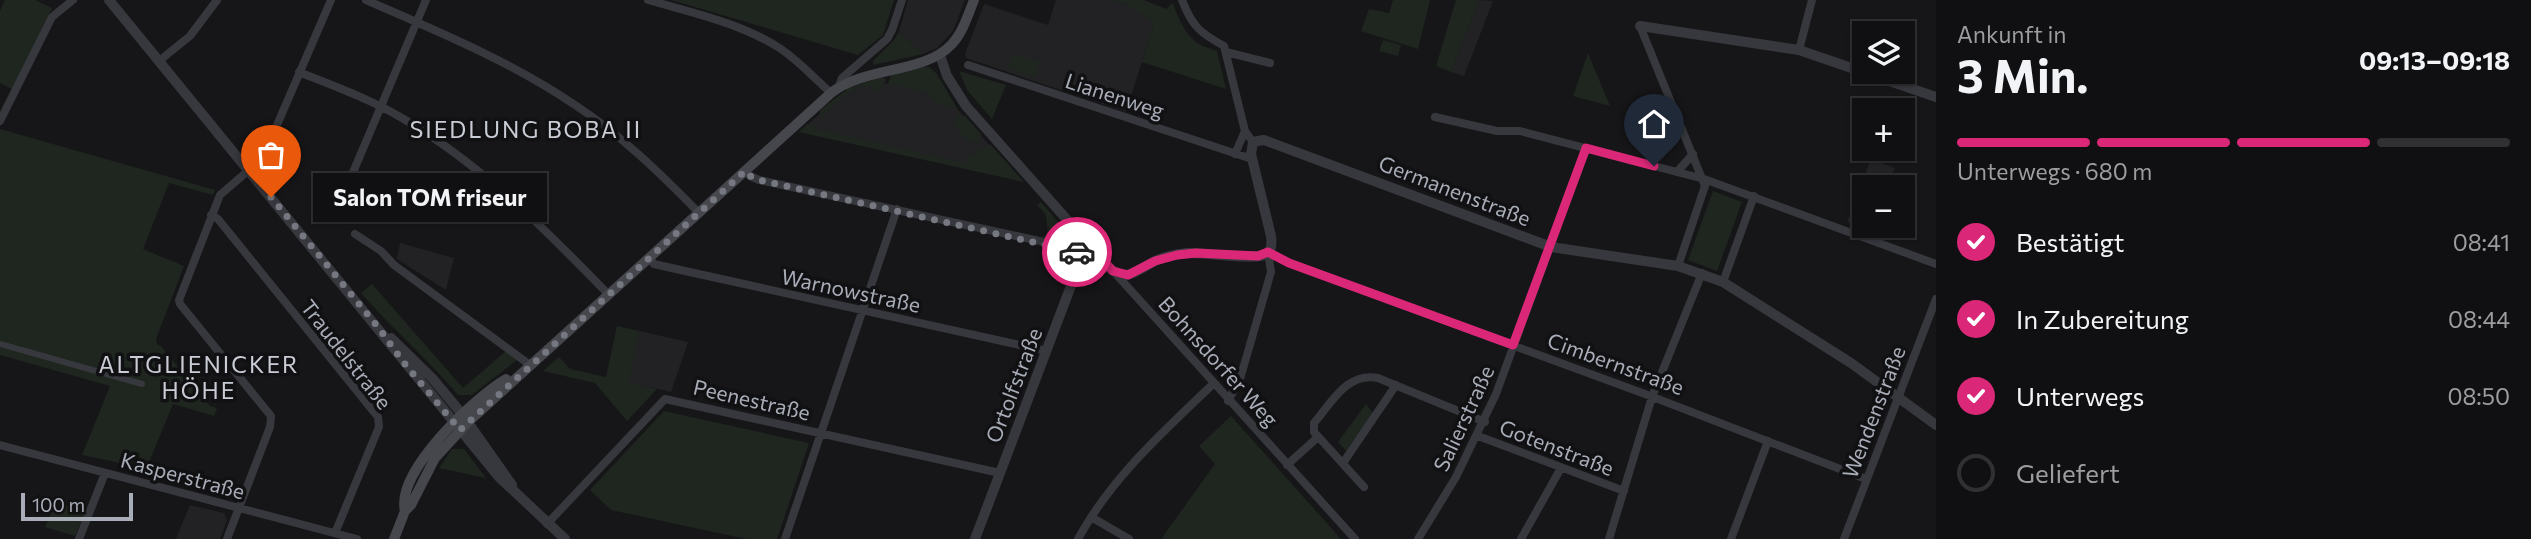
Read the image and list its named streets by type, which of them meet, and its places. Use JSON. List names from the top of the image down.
{
  "streets": {
    "street": [
      "Lianenweg",
      "Germanenstraße",
      "Warnowstraße",
      "Traudelstraße",
      "Bohnsdorfer Weg",
      "Cimbernstraße",
      "Ortolfstraße",
      "Peenestraße",
      "Wendenstraße",
      "Salierstraße",
      "Gotenstraße",
      "Kasperstraße"
    ]
  },
  "crossings": [
    ["Germanenstraße", "Wendenstraße"],
    ["Germanenstraße", "Salierstraße"],
    ["Warnowstraße", "Ortolfstraße"],
    ["Traudelstraße", "Kasperstraße"],
    ["Bohnsdorfer Weg", "Cimbernstraße"],
    ["Bohnsdorfer Weg", "Ortolfstraße"],
    ["Bohnsdorfer Weg", "Salierstraße"],
    ["Cimbernstraße", "Wendenstraße"],
    ["Cimbernstraße", "Salierstraße"],
    ["Ortolfstraße", "Peenestraße"],
    ["Salierstraße", "Gotenstraße"]
  ],
  "districts": ["SIEDLUNG BOBA II", "ALTGLIENICKER HÖHE"],
  "places": ["Salon TOM friseur"],
  "scale_bar": "100 m",
  "page": {
    "heading": ["3 Min.", "Ankunft in", "09:13–09:18"],
    "map_buttons": ["+", "−"],
    "bar": "Unterwegs · 680 m",
    "bubble": "Salon TOM friseur",
    "list": [
      ["Bestätigt", "08:41"],
      ["In Zubereitung", "08:44"],
      ["Unterwegs", "08:50"],
      "Geliefert"
    ],
    "scale": "100 m"
  }
}
